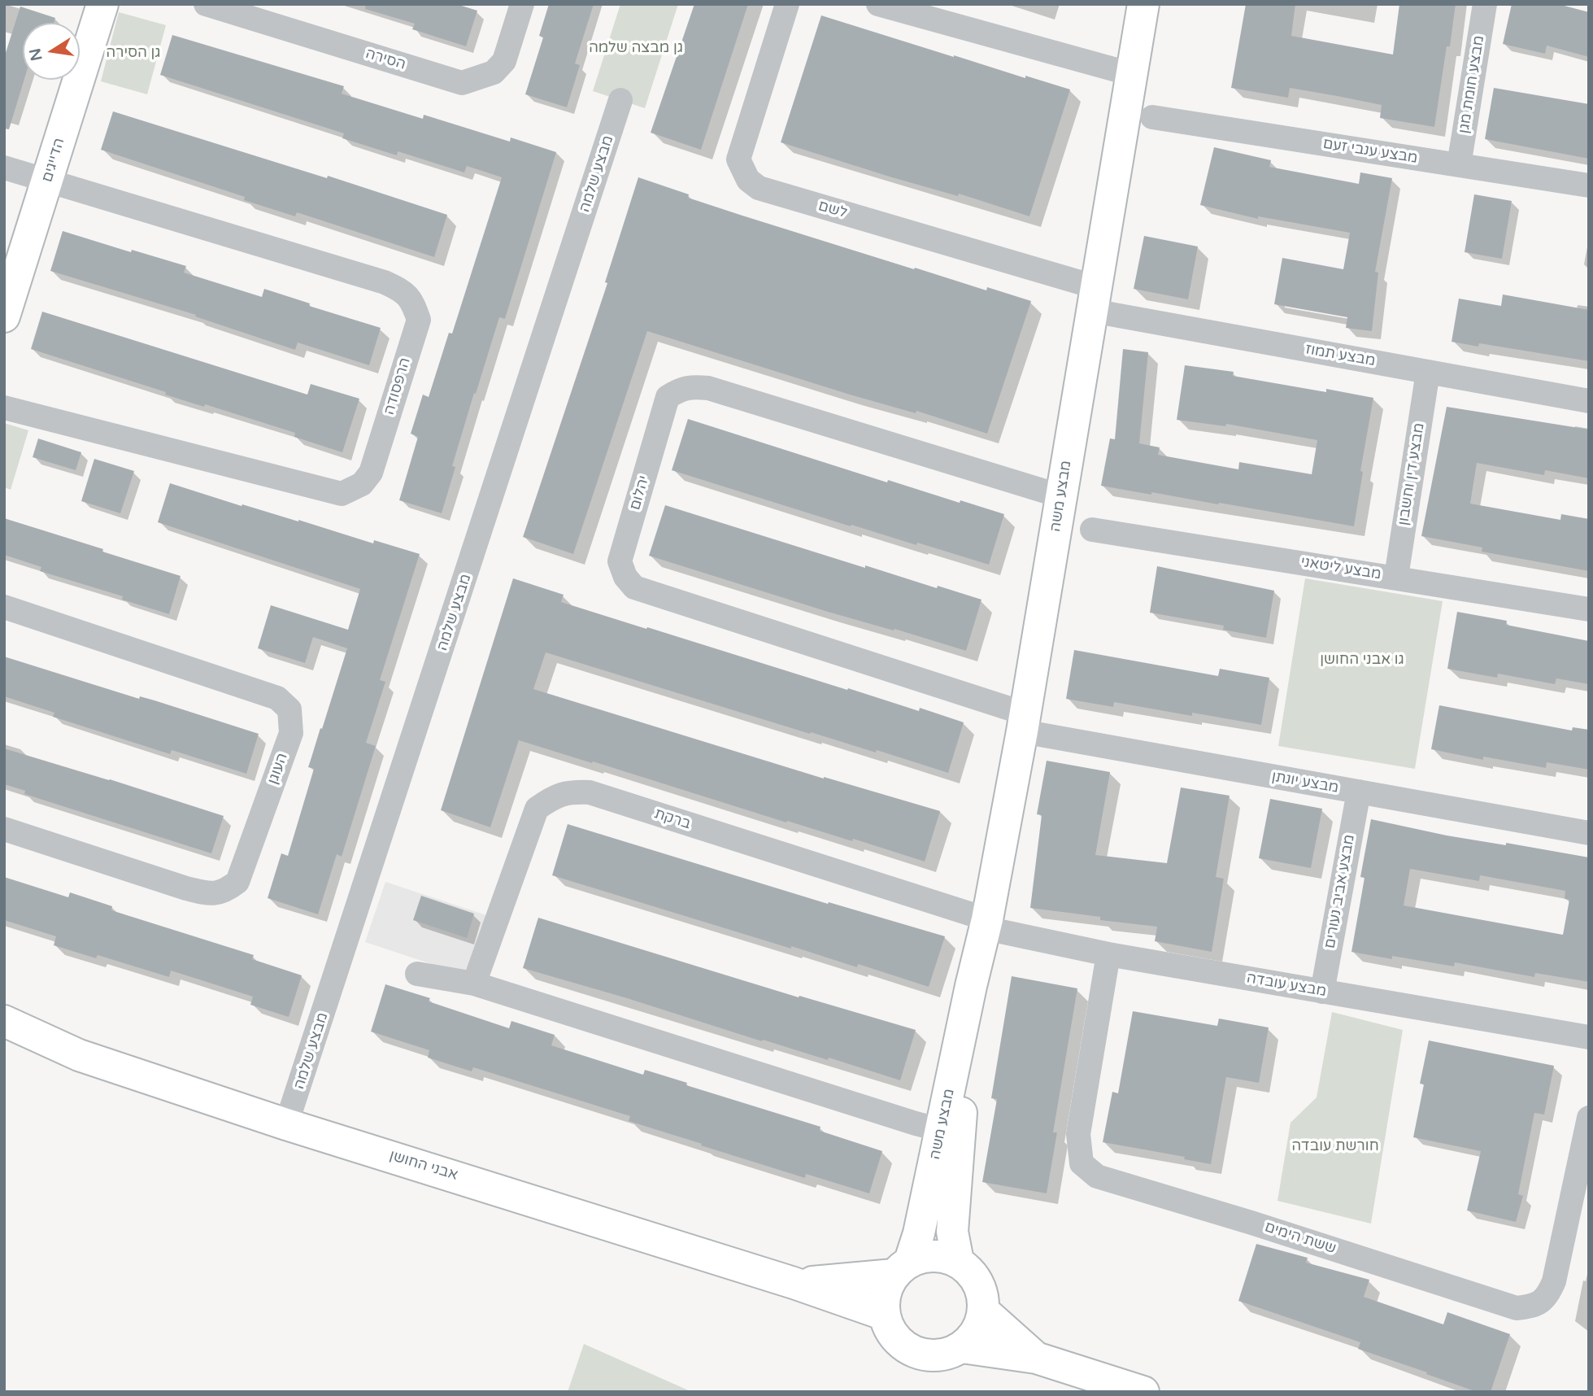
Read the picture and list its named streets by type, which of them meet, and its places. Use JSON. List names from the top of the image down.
{
  "streets": {
    "street": [
      "הסירה",
      "מבצע חומת מגן",
      "מבצע ענבי זעם",
      "הדייגים",
      "מבצע שלמה",
      "לשם",
      "מבצע תמוז",
      "הרפסודה",
      "מבצע דין וחשבון",
      "יהלום",
      "מבצע משה",
      "מבצע ליטאני",
      "העוגן",
      "מבצע יונתן",
      "ברקת",
      "מבצע אביב נעורים",
      "מבצע עובדה",
      "אבני החושן",
      "ששת הימים"
    ]
  },
  "crossings": [
    ["מבצע חומת מגן", "מבצע ענבי זעם"],
    ["הדייגים", "הרפסודה"],
    ["מבצע שלמה", "אבני החושן"],
    ["לשם", "מבצע תמוז"],
    ["לשם", "מבצע משה"],
    ["מבצע תמוז", "מבצע דין וחשבון"],
    ["מבצע תמוז", "מבצע משה"],
    ["מבצע דין וחשבון", "מבצע ליטאני"],
    ["יהלום", "מבצע משה"],
    ["יהלום", "מבצע יונתן"],
    ["מבצע משה", "מבצע יונתן"],
    ["מבצע משה", "ברקת"],
    ["מבצע משה", "מבצע עובדה"],
    ["מבצע משה", "אבני החושן"],
    ["מבצע יונתן", "מבצע אביב נעורים"],
    ["ברקת", "מבצע עובדה"],
    ["מבצע אביב נעורים", "מבצע עובדה"],
    ["מבצע עובדה", "ששת הימים"]
  ],
  "parks": [
    "גן מבצה שלמה",
    "גן הסירה",
    "גו אבני החושן",
    "חורשת עובדה"
  ],
  "north": "left"
}
